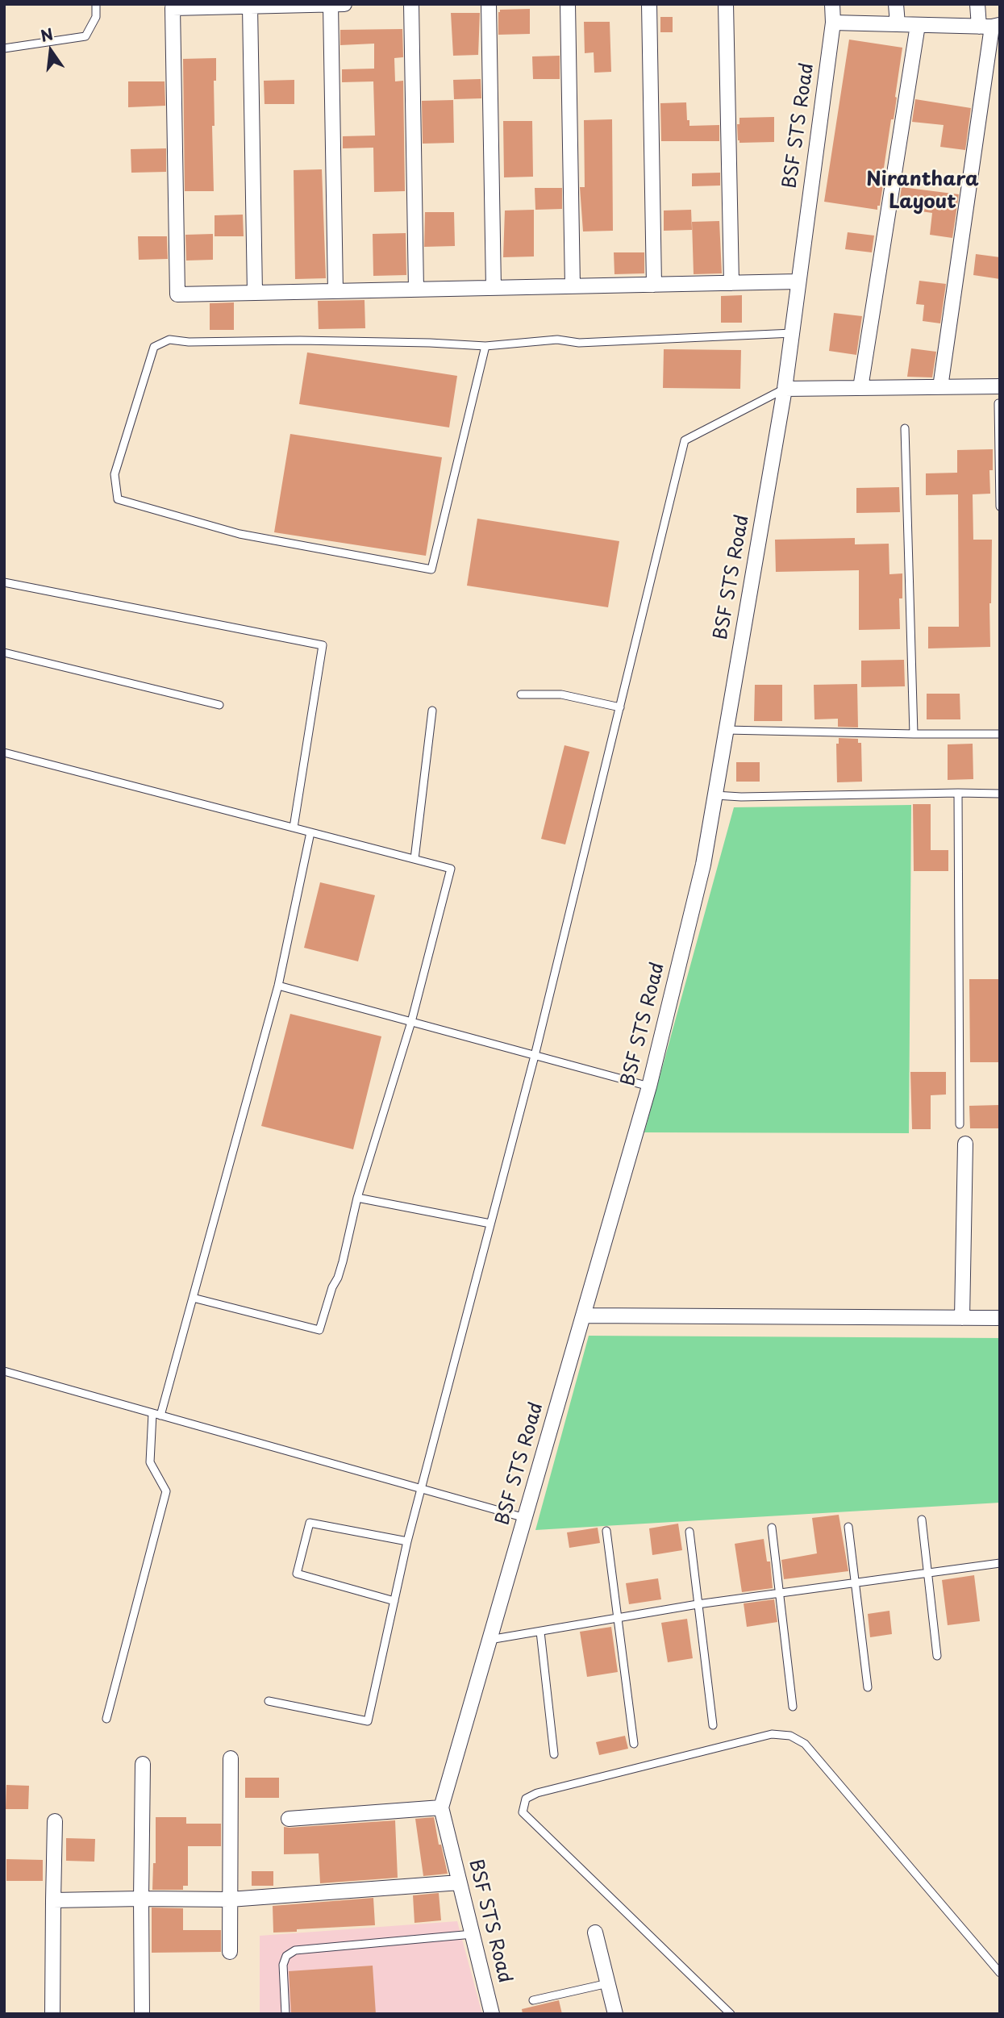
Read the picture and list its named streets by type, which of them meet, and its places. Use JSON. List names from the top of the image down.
{
  "streets": {
    "street": ["BSF STS Road"]
  },
  "districts": ["Niranthara Layout"],
  "north": "top"
}
